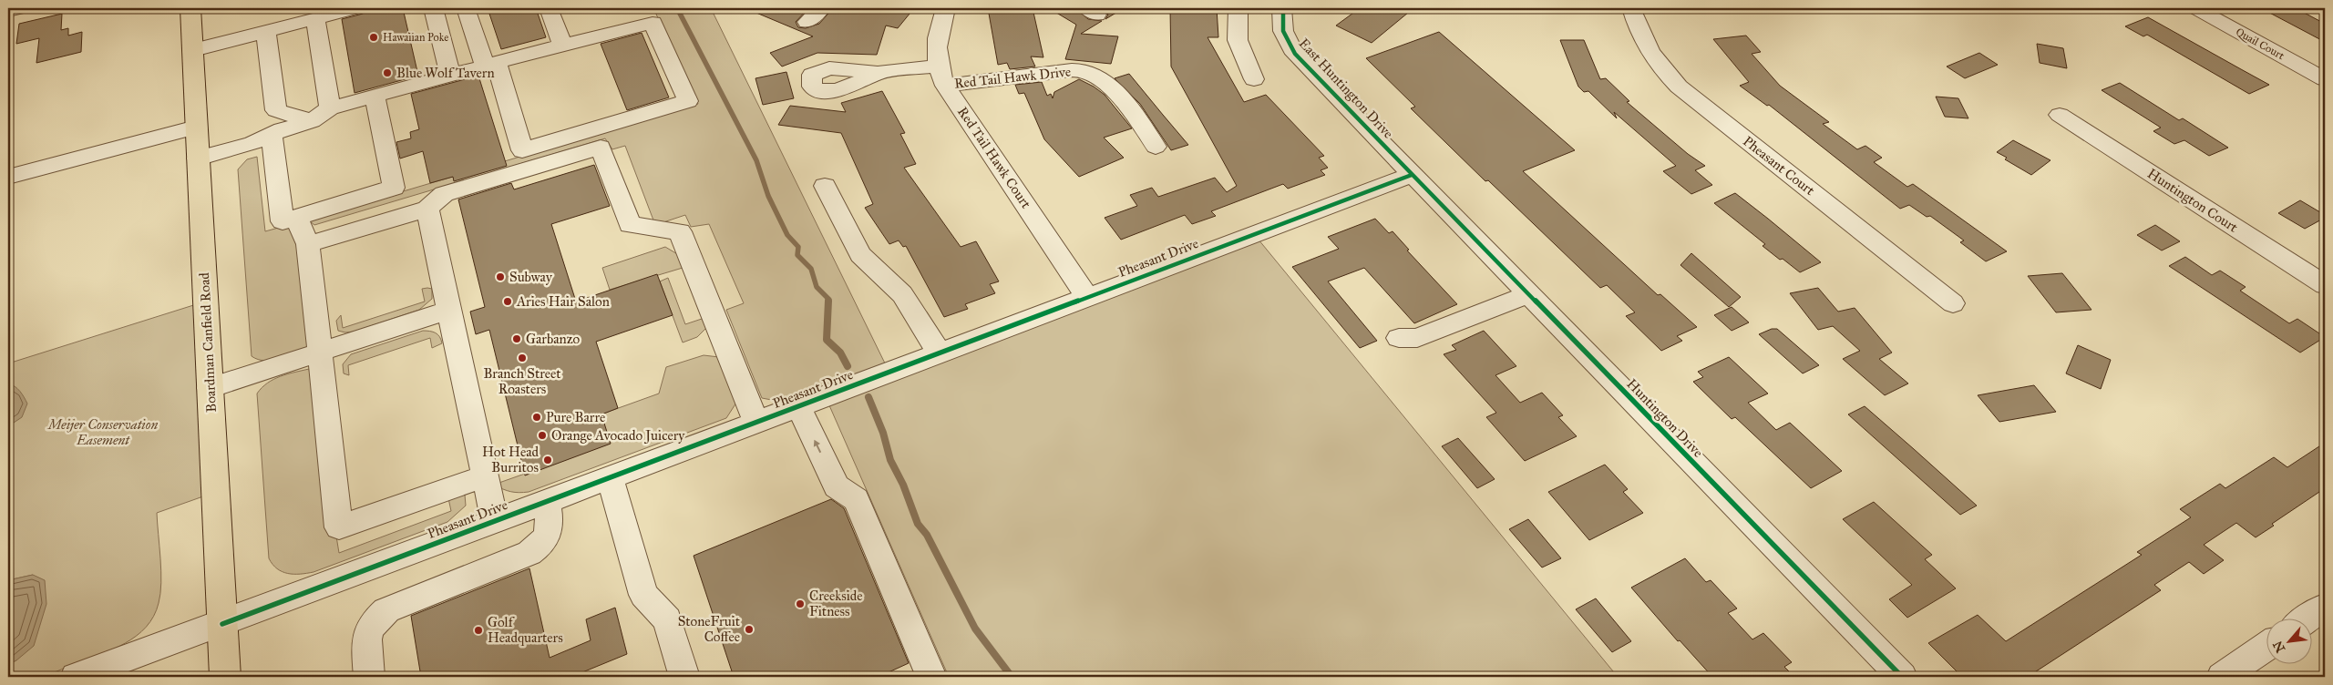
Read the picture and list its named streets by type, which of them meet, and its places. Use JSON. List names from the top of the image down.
{
  "streets": {
    "main road": ["Boardman Canfield Road"],
    "street": [
      "Quail Court",
      "Red Tail Hawk Drive",
      "East Huntington Drive",
      "Red Tail Hawk Court",
      "Pheasant Court",
      "Huntington Court",
      "Pheasant Drive",
      "Huntington Drive"
    ]
  },
  "crossings": [
    ["Red Tail Hawk Drive", "Red Tail Hawk Court"],
    ["East Huntington Drive", "Pheasant Drive"],
    ["East Huntington Drive", "Huntington Drive"],
    ["Red Tail Hawk Court", "Pheasant Drive"],
    ["Pheasant Drive", "Boardman Canfield Road"],
    ["Pheasant Drive", "Huntington Drive"]
  ],
  "parks": ["Meijer Conservation Easement"],
  "places": [
    "Hawaiian Poke",
    "Blue Wolf Tavern",
    "Subway",
    "Aries Hair Salon",
    "Garbanzo",
    "Branch Street Roasters",
    "Pure Barre",
    "Orange Avocado Juicery",
    "Hot Head Burritos",
    "Creekside Fitness",
    "StoneFruit Coffee",
    "Golf Headquarters"
  ],
  "north": "bottom left"
}
